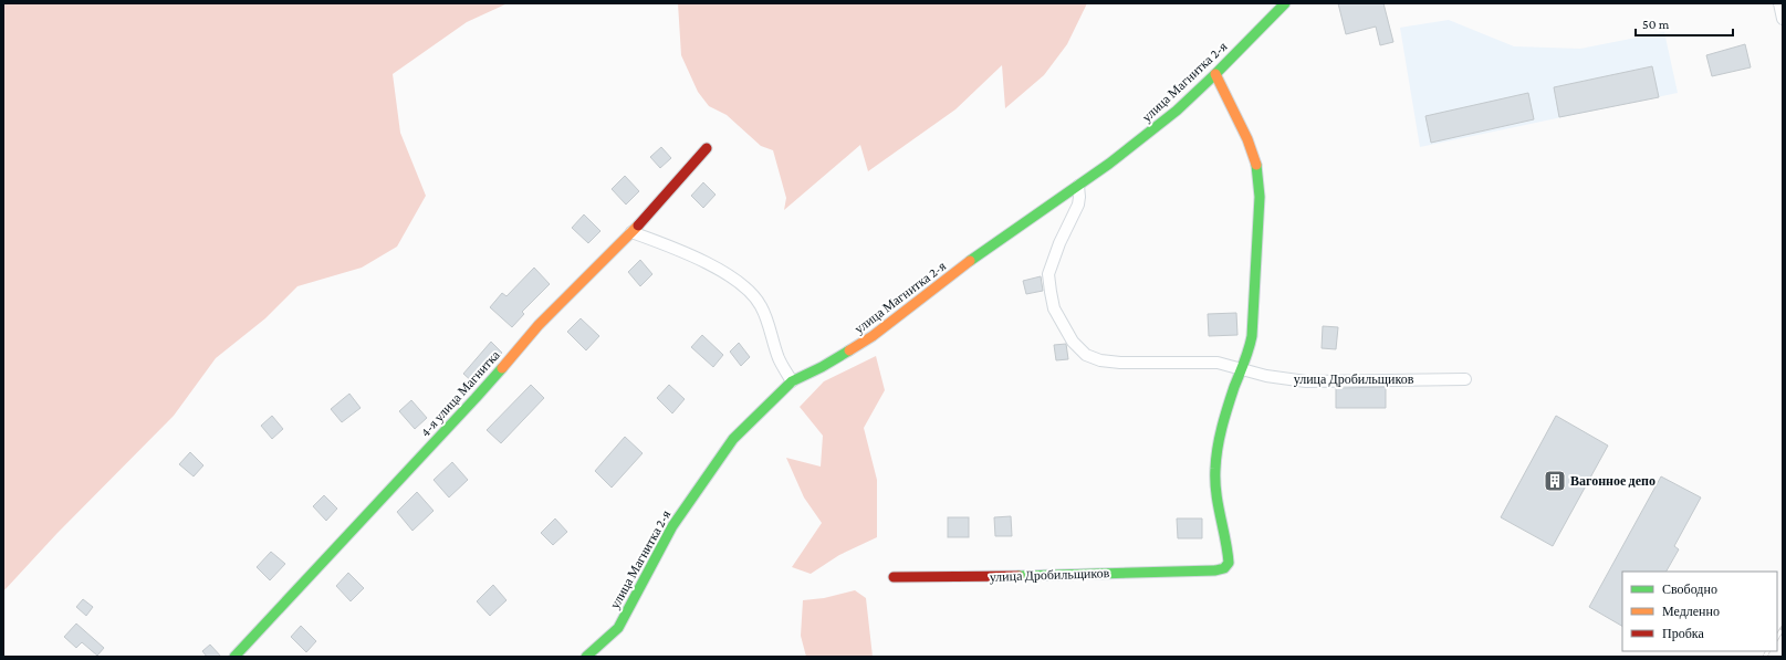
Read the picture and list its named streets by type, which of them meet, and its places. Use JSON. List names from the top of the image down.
{
  "streets": {
    "street": ["улица Магнитка 2-я", "улица Дробильщиков", "4-я улица Магнитка"]
  },
  "crossings": [
    ["улица Магнитка 2-я", "улица Дробильщиков"]
  ],
  "places": {
    "building": ["Вагонное депо"]
  },
  "legend": ["Свободно", "Медленно", "Пробка"],
  "scale_bar": "50 m"
}
